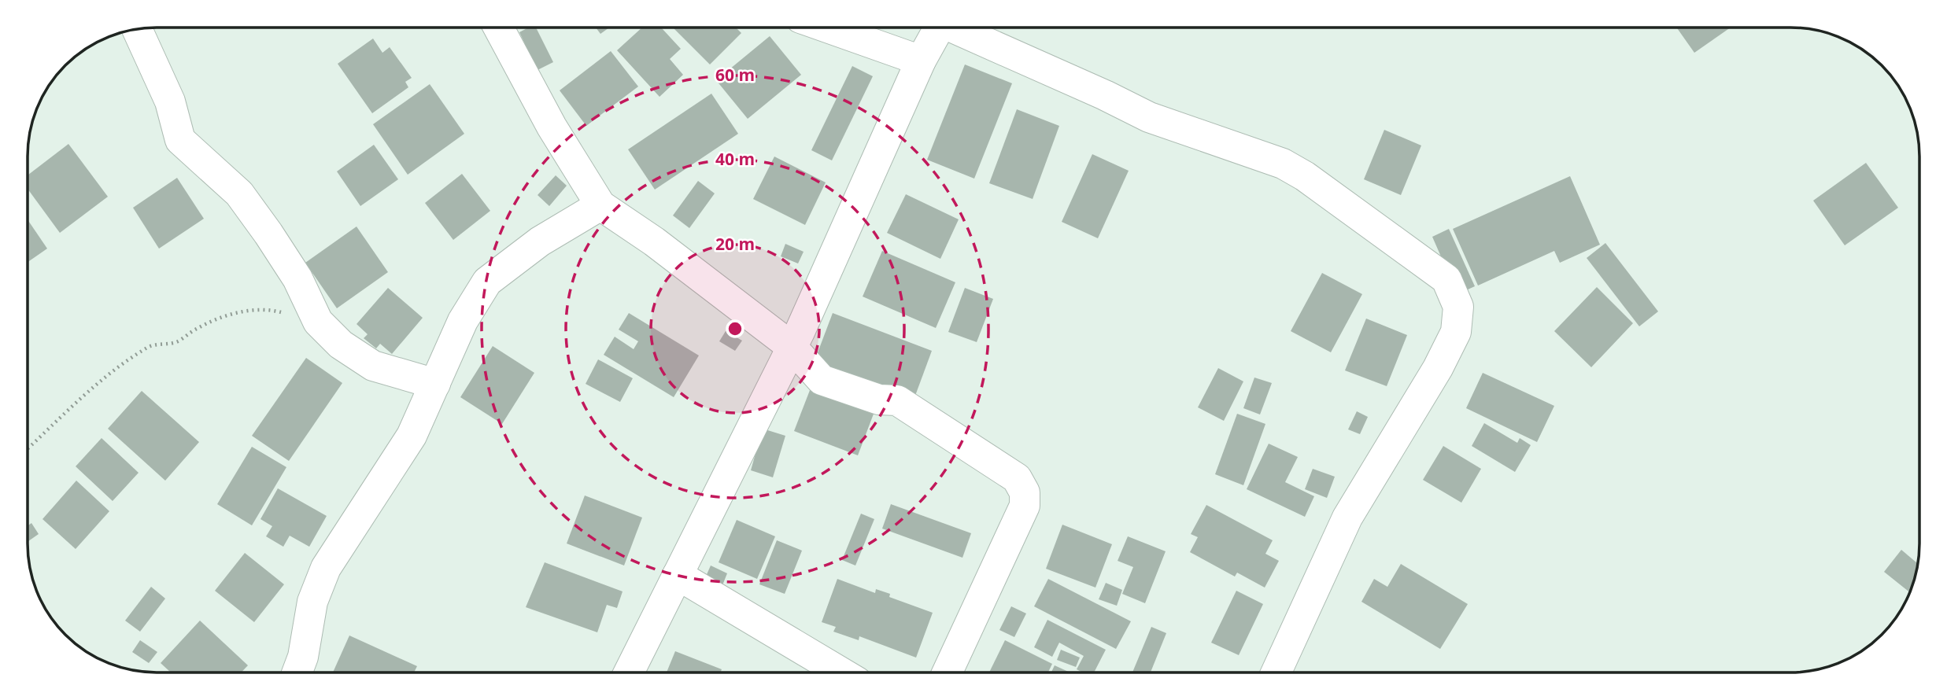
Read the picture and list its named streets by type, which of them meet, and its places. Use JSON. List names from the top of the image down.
{
  "rings": ["60 m", "40 m", "20 m"]
}
